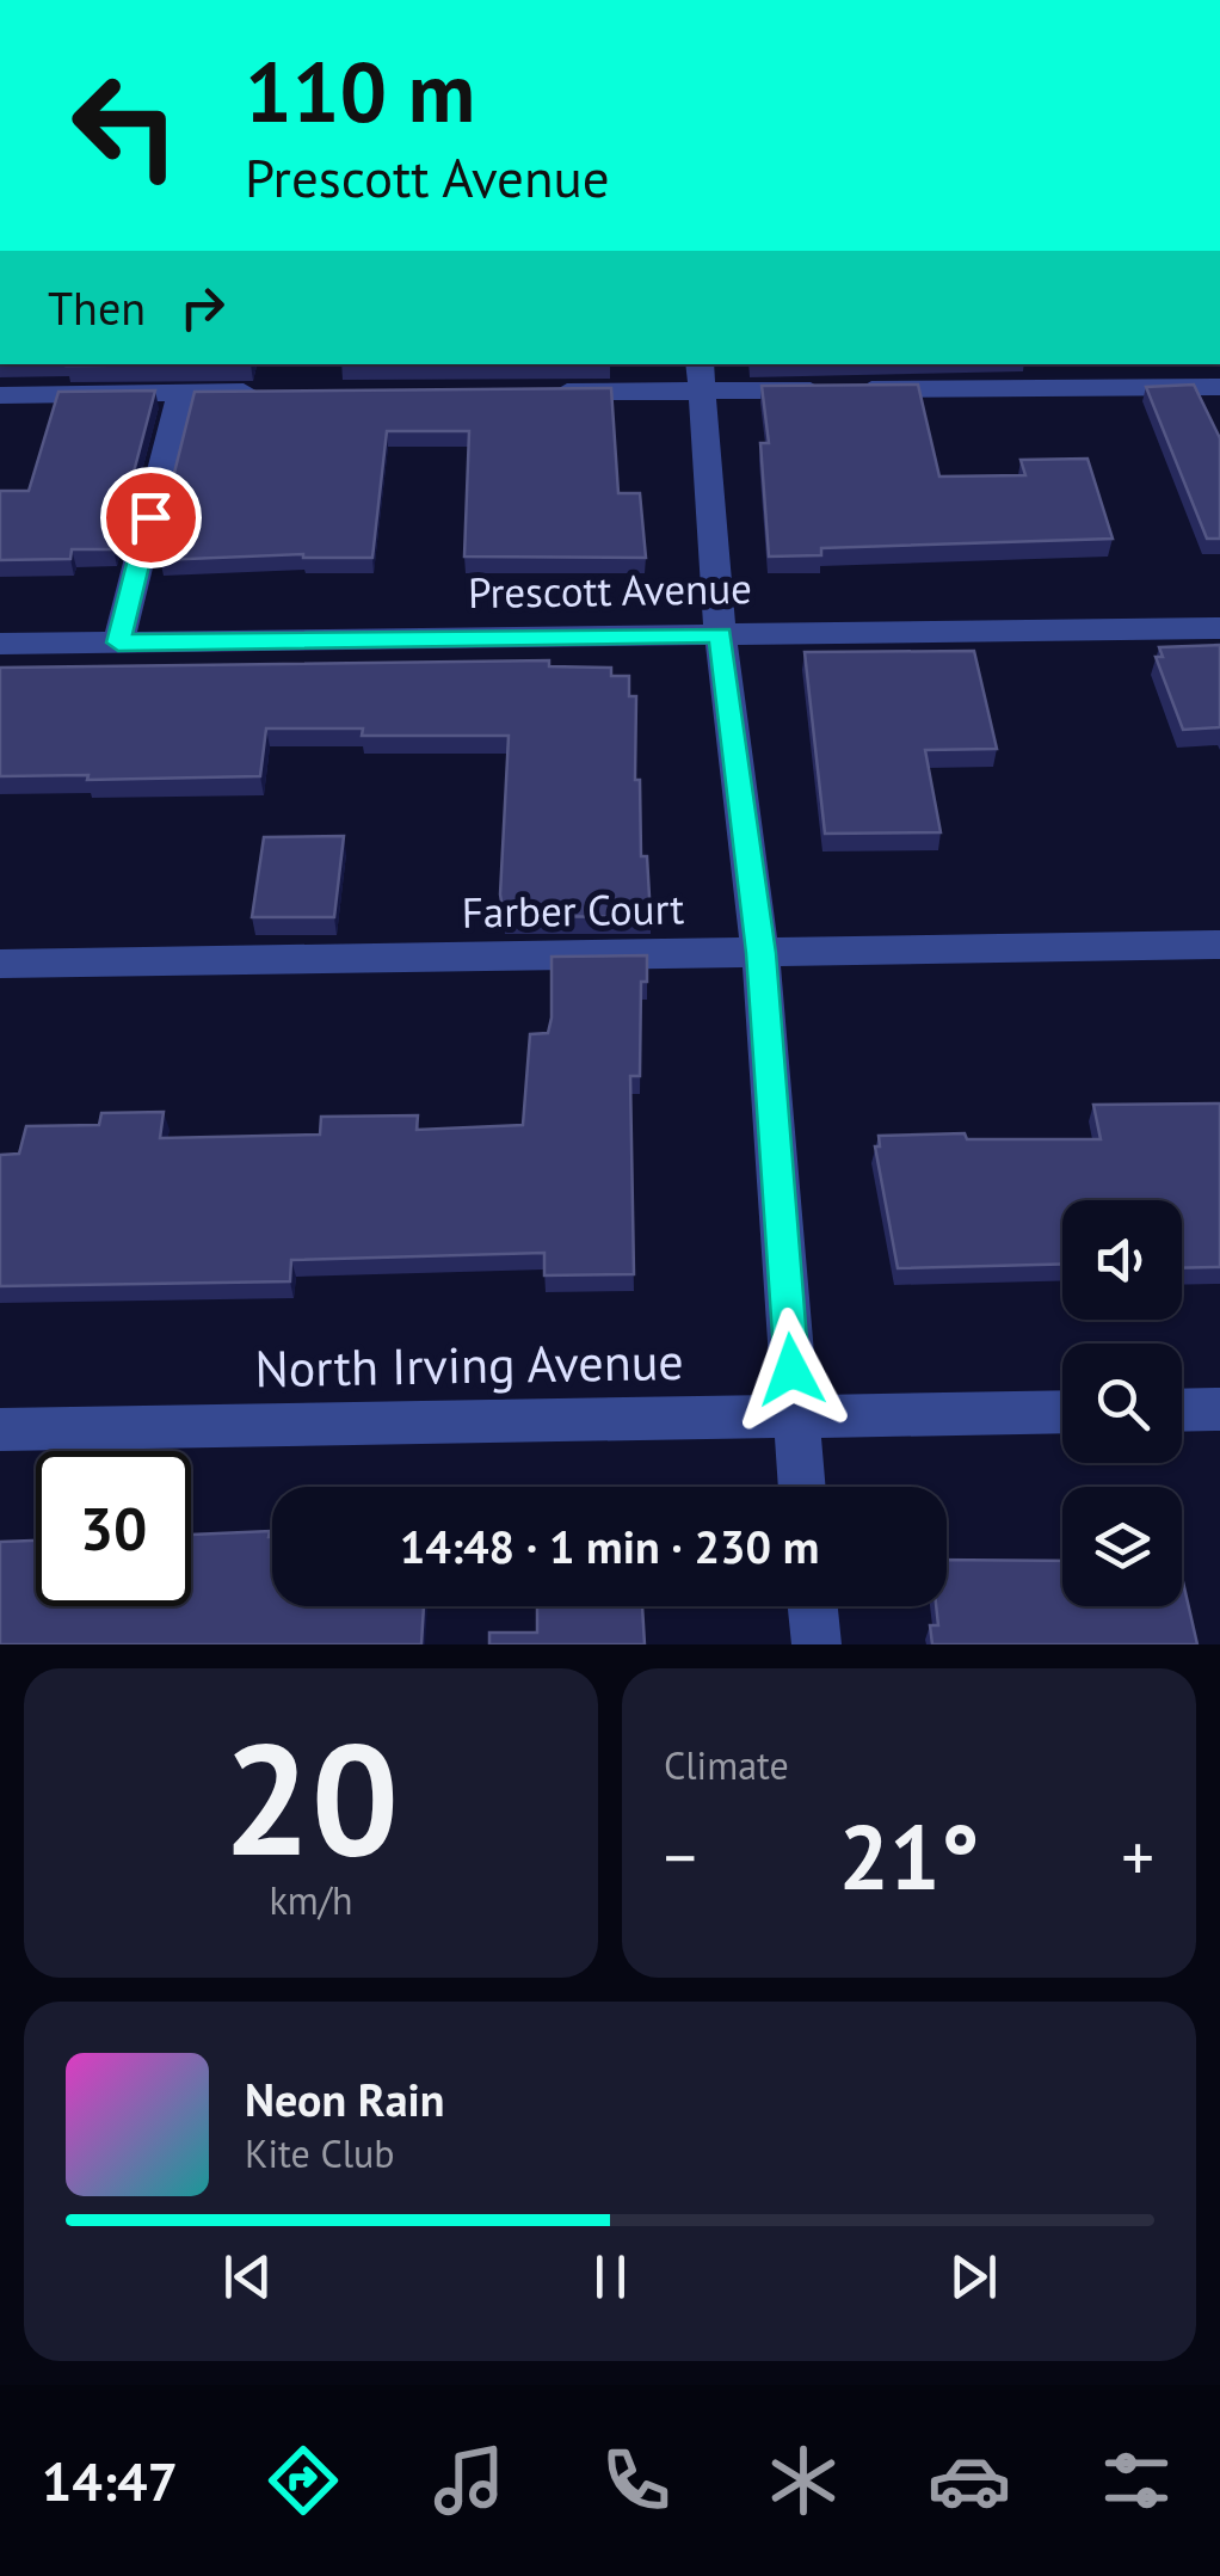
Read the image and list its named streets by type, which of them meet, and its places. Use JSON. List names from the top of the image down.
{
  "streets": {
    "street": ["Prescott Avenue", "Farber Court", "North Irving Avenue"]
  },
  "page": {
    "turn": ["110 m", "Prescott Avenue"],
    "then": "Then",
    "limit": "30",
    "trip": "14:48 · 1 min · 230 m",
    "tile": [
      ["20", "km/h"],
      "Climate"
    ],
    "heat": ["−", "21°", "+"],
    "song": ["Neon Rain", "Kite Club"],
    "tabs": "14:47"
  }
}
